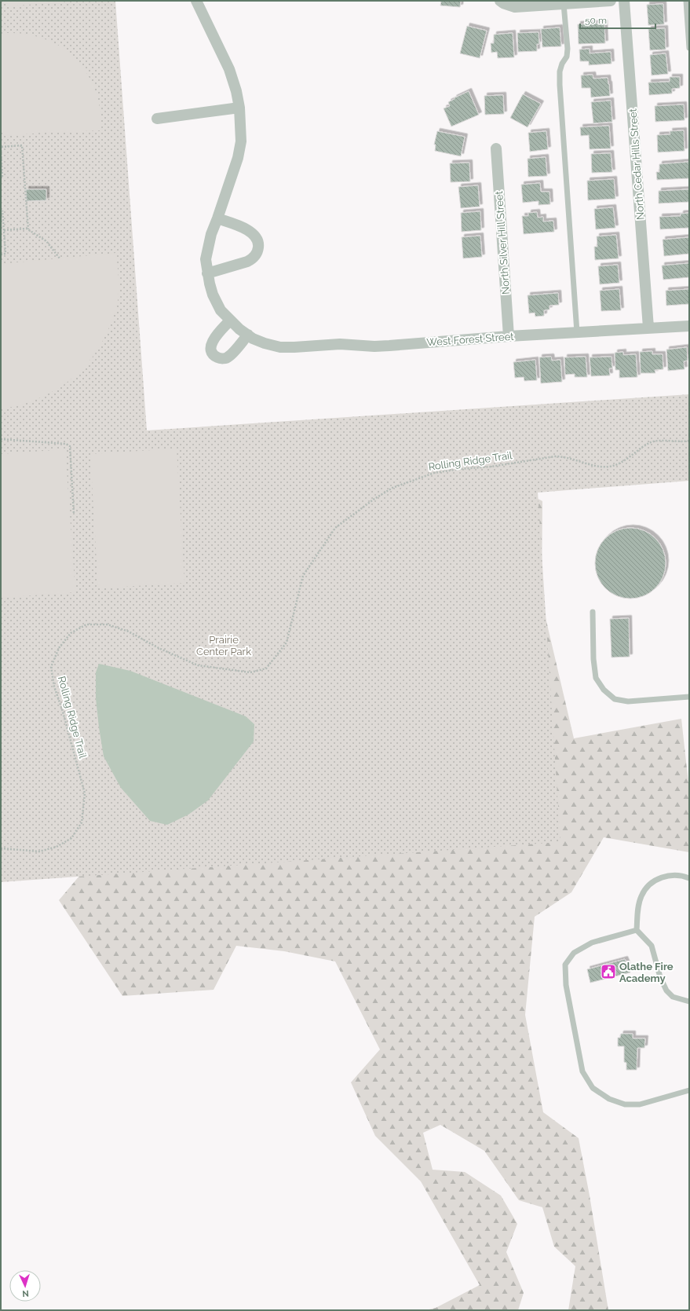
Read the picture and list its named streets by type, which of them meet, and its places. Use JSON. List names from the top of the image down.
{
  "streets": {
    "street": ["North Cedar Hills Street", "North Silver Hill Street", "West Forest Street"],
    "path": ["Rolling Ridge Trail"]
  },
  "crossings": [
    ["North Cedar Hills Street", "West Forest Street"],
    ["North Silver Hill Street", "West Forest Street"]
  ],
  "parks": ["Prairie Center Park"],
  "places": {
    "public building": ["Olathe Fire Academy"]
  },
  "scale_bar": "50 m",
  "north": "bottom"
}
